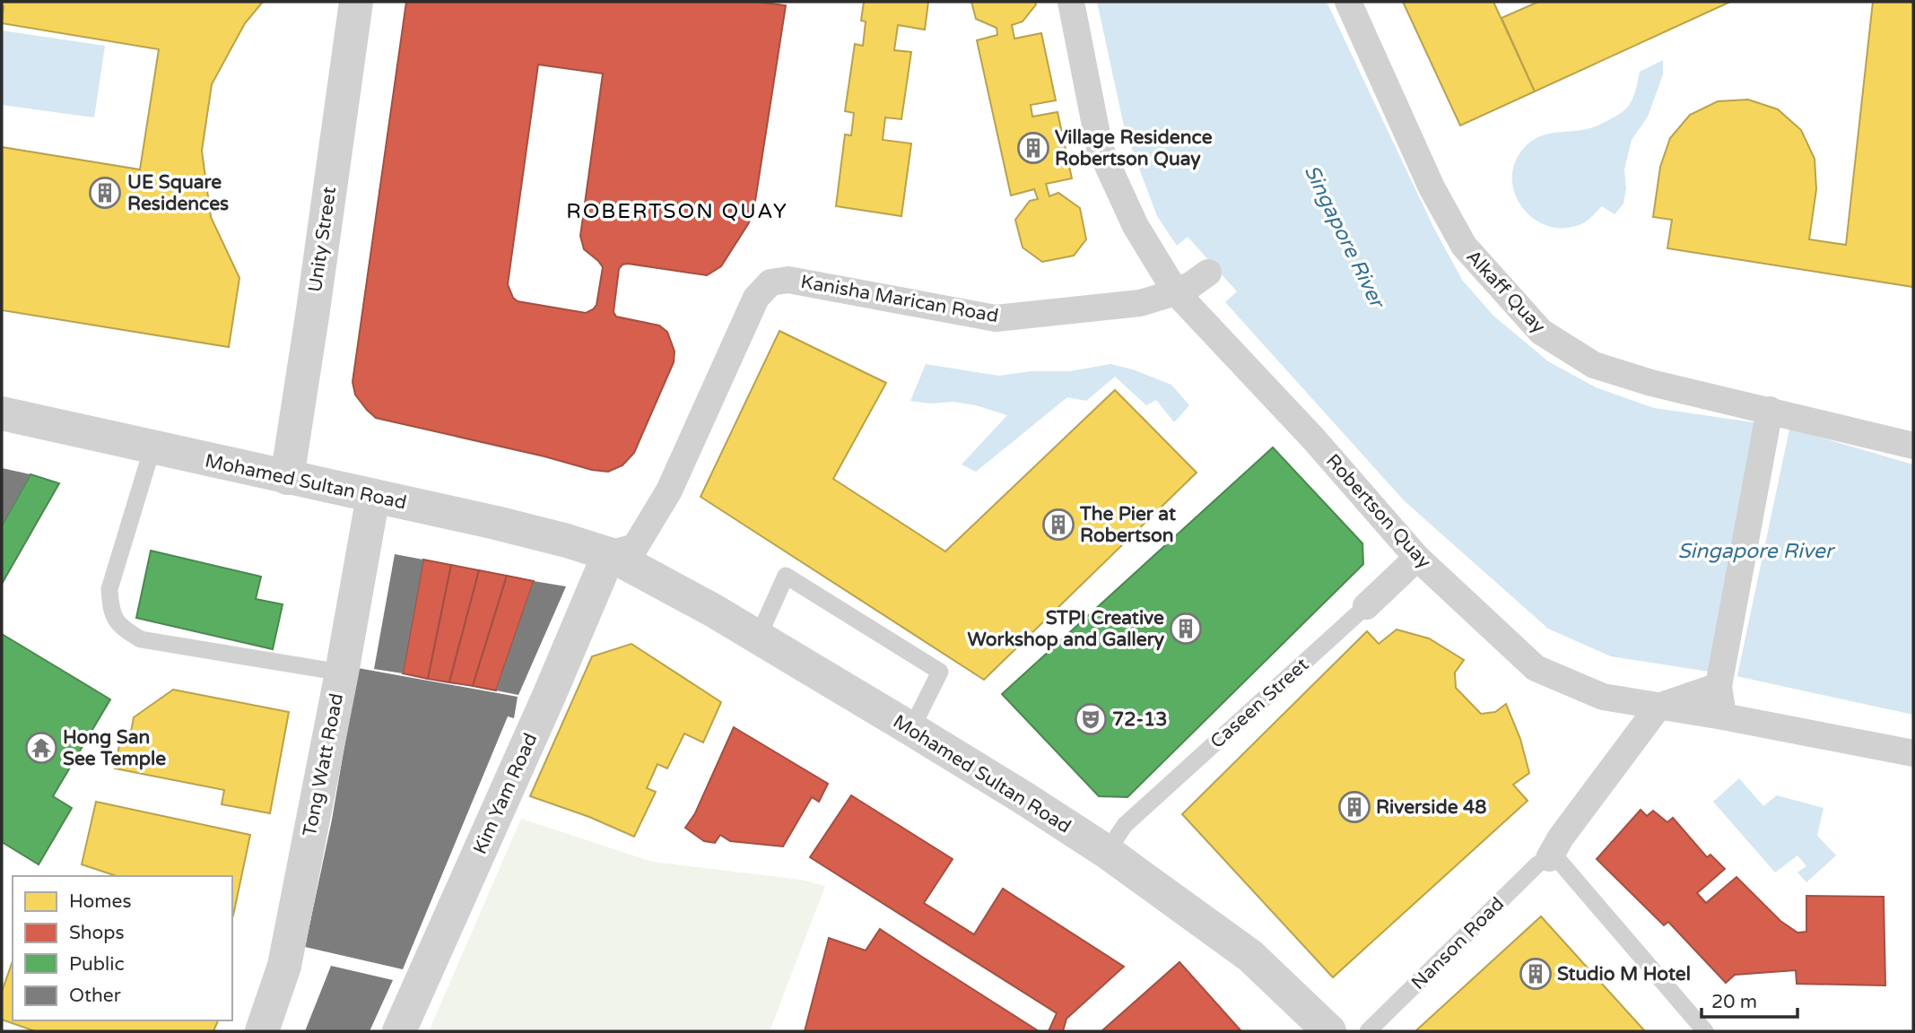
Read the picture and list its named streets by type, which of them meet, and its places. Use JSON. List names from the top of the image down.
{
  "streets": {
    "street": [
      "Unity Street",
      "Alkaff Quay",
      "Kanisha Marican Road",
      "Mohamed Sultan Road",
      "Robertson Quay",
      "Caseen Street",
      "Tong Watt Road",
      "Kim Yam Road",
      "Nanson Road"
    ]
  },
  "crossings": [
    ["Unity Street", "Mohamed Sultan Road"],
    ["Kanisha Marican Road", "Mohamed Sultan Road"],
    ["Kanisha Marican Road", "Robertson Quay"],
    ["Kanisha Marican Road", "Kim Yam Road"],
    ["Mohamed Sultan Road", "Caseen Street"],
    ["Mohamed Sultan Road", "Tong Watt Road"],
    ["Mohamed Sultan Road", "Kim Yam Road"],
    ["Robertson Quay", "Caseen Street"],
    ["Robertson Quay", "Nanson Road"]
  ],
  "districts": ["ROBERTSON QUAY"],
  "water": ["Singapore River"],
  "places": {
    "building": [
      "Village Residence Robertson Quay",
      "UE Square Residences",
      "The Pier at Robertson",
      "STPI Creative Workshop and Gallery",
      "Riverside 48",
      "Studio M Hotel"
    ],
    "theatre": ["72-13"],
    "temple": ["Hong San See Temple"]
  },
  "legend": [
    "Homes",
    "Shops",
    "Public",
    "Other"
  ],
  "scale_bar": "20 m"
}
